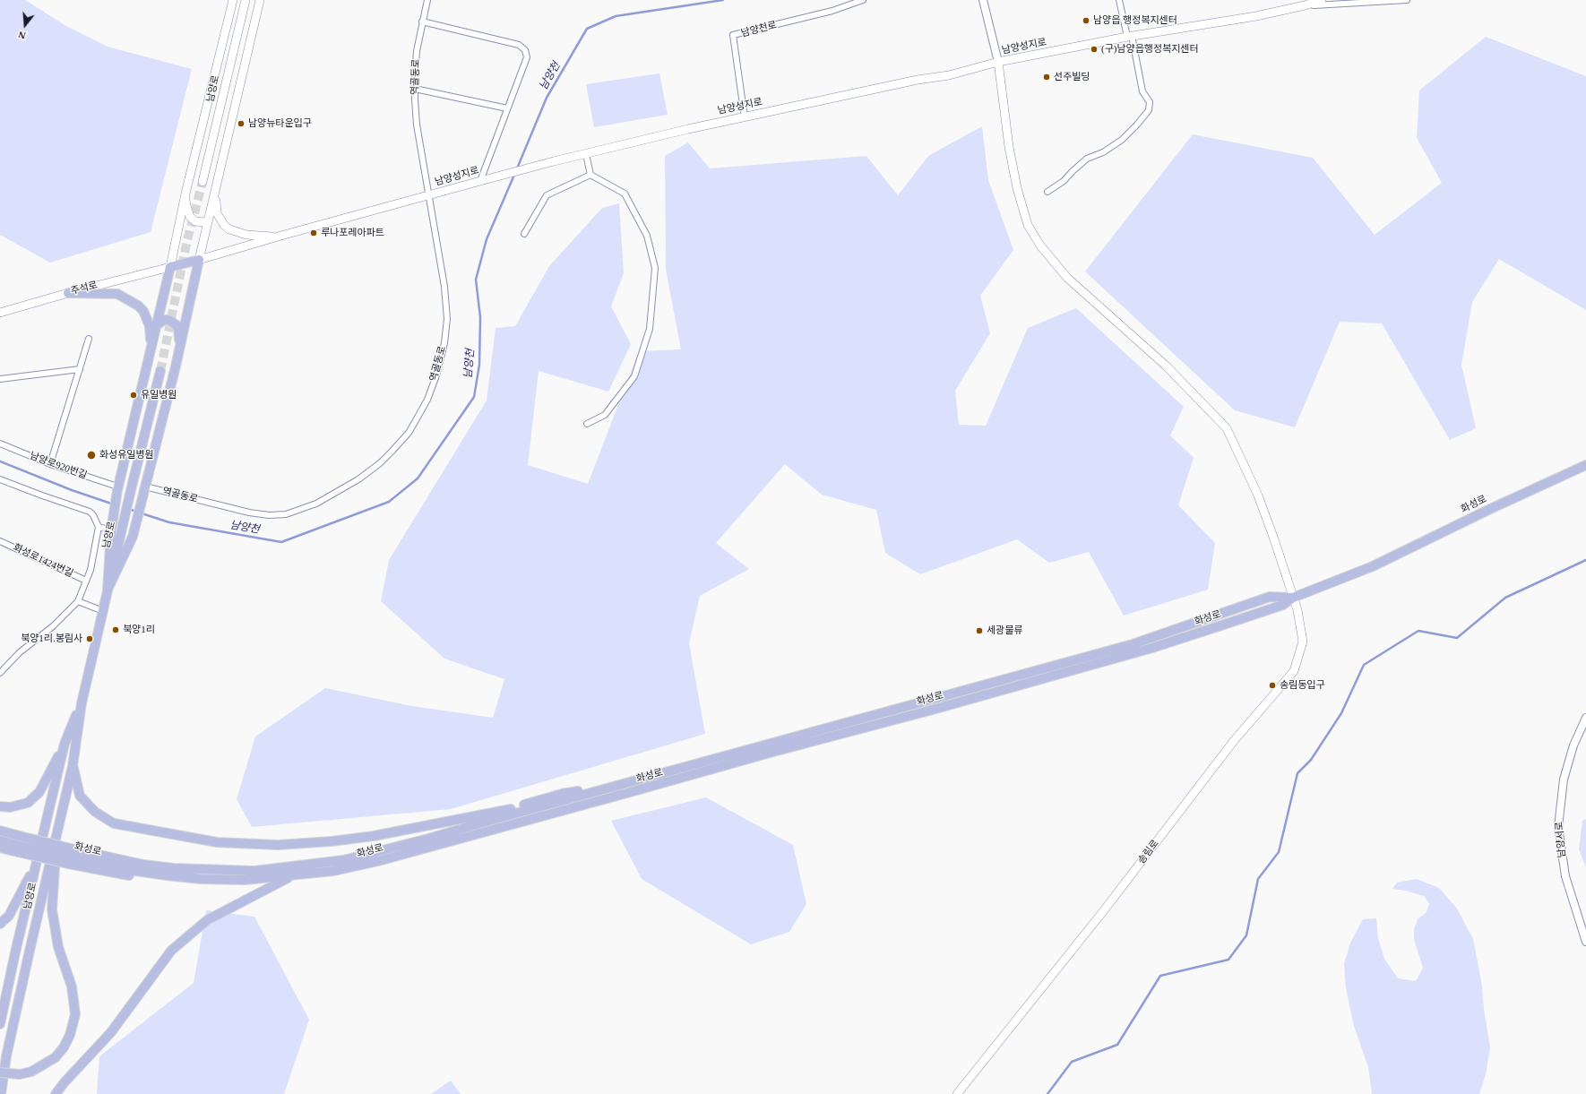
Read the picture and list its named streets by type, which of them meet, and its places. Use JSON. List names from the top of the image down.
{
  "streets": {
    "main road": [
      "남양성지로",
      "남양로",
      "주석로",
      "화성로",
      "송림로"
    ],
    "street": [
      "남양천로",
      "역골동로",
      "남양로920번길",
      "화성로1424번길",
      "남양서로"
    ]
  },
  "crossings": [
    ["남양천로", "남양성지로"],
    ["남양성지로", "역골동로"],
    ["남양성지로", "주석로"],
    ["남양성지로", "송림로"],
    ["화성로", "송림로"]
  ],
  "water": ["남양천"],
  "places": [
    "남양읍 행정복지센터",
    "(구)남양읍행정복지센터",
    "선주빌딩",
    "남양뉴타운입구",
    "루나포레아파트",
    "유일병원",
    "화성유일병원",
    "북양1리",
    "세광물류",
    "북양1리.봉림사",
    "송림동입구"
  ],
  "north": "bottom"
}
